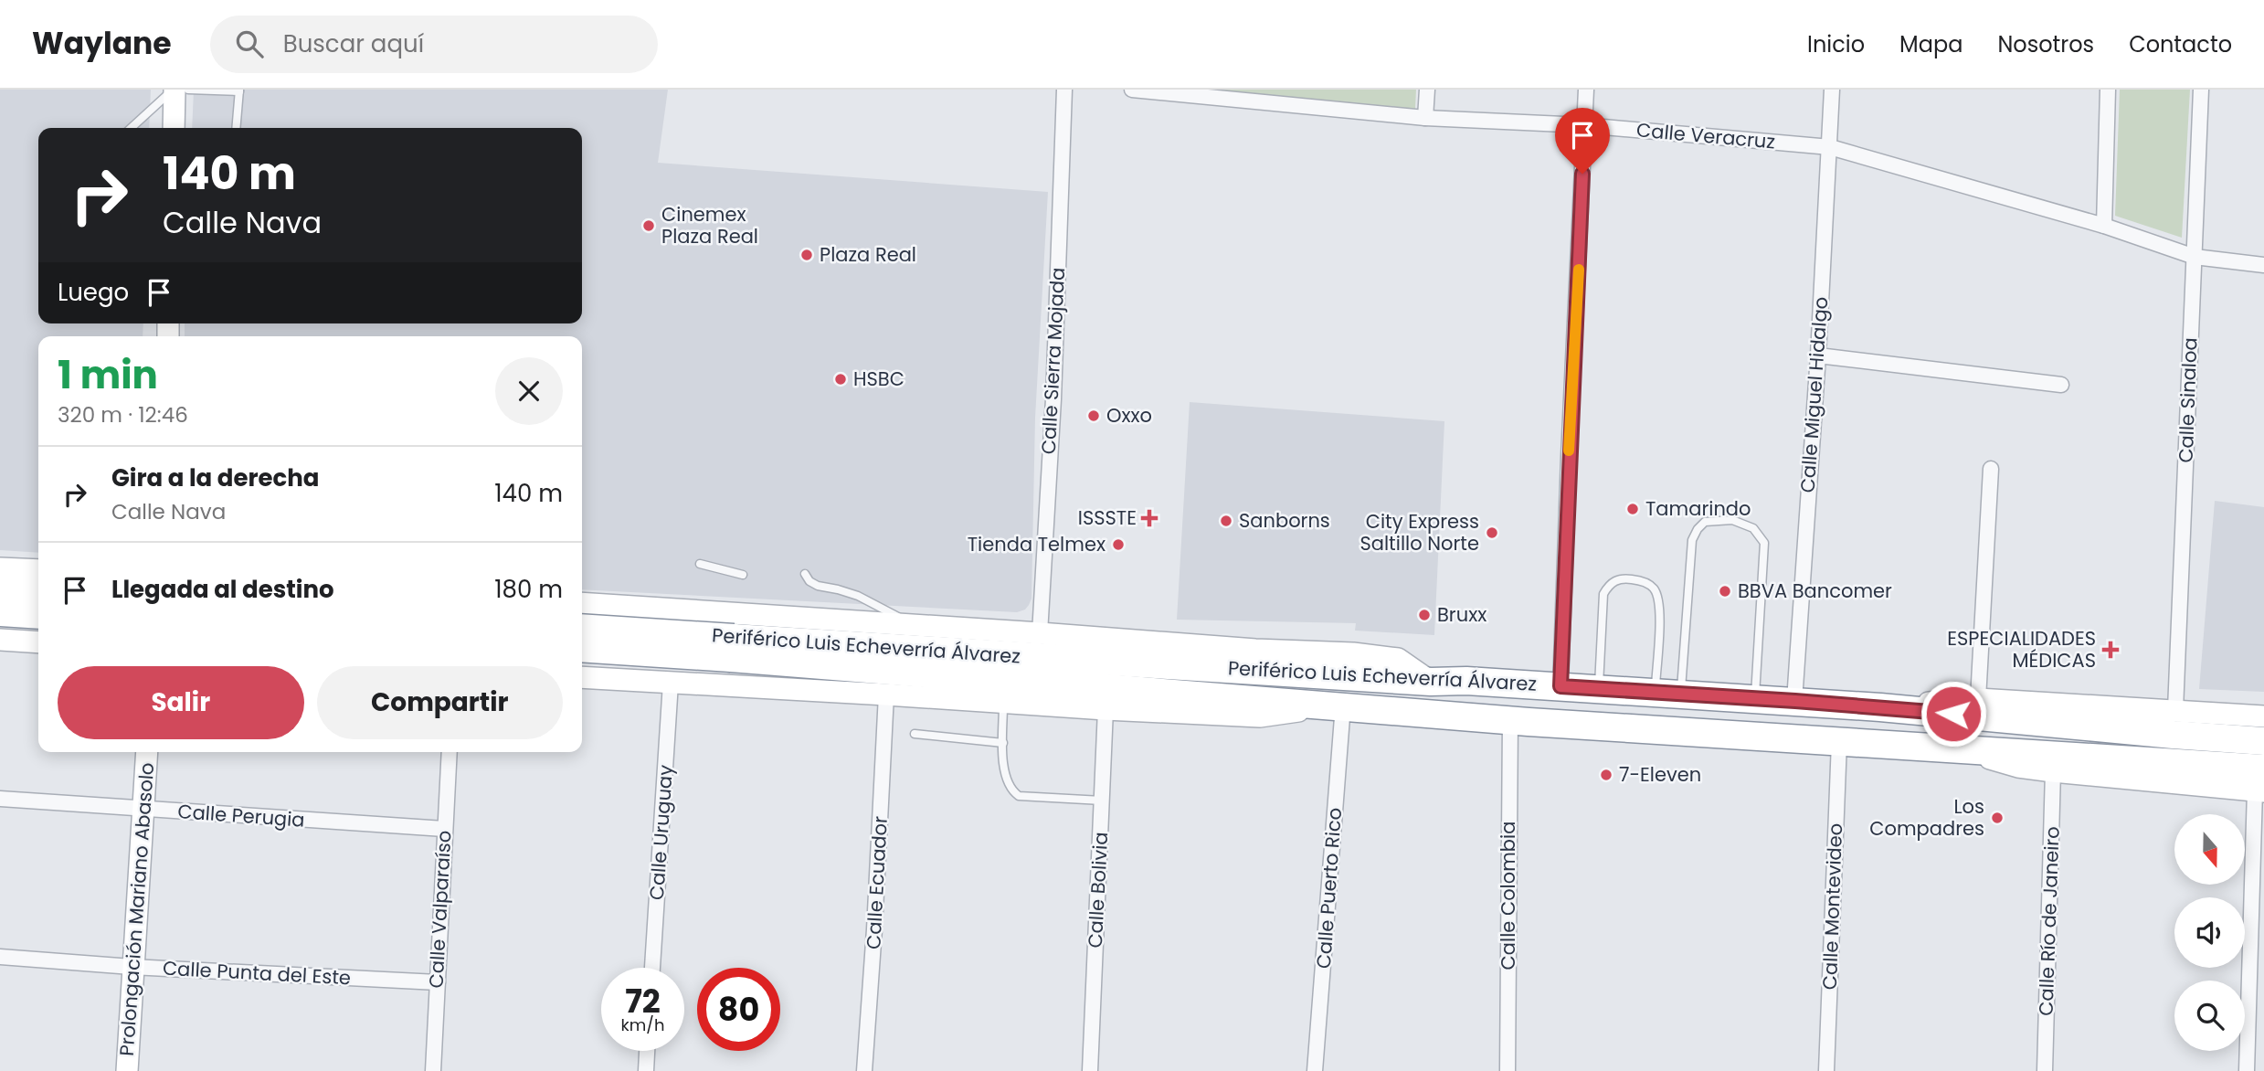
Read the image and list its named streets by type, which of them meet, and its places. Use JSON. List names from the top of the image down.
{
  "streets": {
    "highway": ["Periférico Luis Echeverría Álvarez"],
    "street": [
      "Calle Veracruz",
      "Calle Sierra Mojada",
      "Calle Miguel Hidalgo",
      "Calle Sinaloa",
      "Calle Perugia",
      "Calle Uruguay",
      "Calle Ecuador",
      "Calle Puerto Rico",
      "Calle Bolivia",
      "Calle Colombia",
      "Calle Montevideo",
      "Prolongación Mariano Abasolo",
      "Calle Valparaíso",
      "Calle Río de Janeiro",
      "Calle Punta del Este"
    ]
  },
  "crossings": [
    ["Calle Veracruz", "Calle Miguel Hidalgo"],
    ["Calle Veracruz", "Calle Sinaloa"],
    ["Calle Miguel Hidalgo", "Periférico Luis Echeverría Álvarez"],
    ["Calle Sinaloa", "Periférico Luis Echeverría Álvarez"],
    ["Periférico Luis Echeverría Álvarez", "Calle Puerto Rico"],
    ["Periférico Luis Echeverría Álvarez", "Calle Colombia"],
    ["Periférico Luis Echeverría Álvarez", "Calle Montevideo"],
    ["Periférico Luis Echeverría Álvarez", "Calle Río de Janeiro"],
    ["Calle Perugia", "Prolongación Mariano Abasolo"],
    ["Calle Perugia", "Calle Valparaíso"],
    ["Prolongación Mariano Abasolo", "Calle Punta del Este"],
    ["Calle Valparaíso", "Calle Punta del Este"]
  ],
  "places": {
    "other": [
      "Cinemex Plaza Real",
      "Plaza Real",
      "HSBC",
      "Oxxo",
      "Tamarindo",
      "Sanborns",
      "City Express Saltillo Norte",
      "Tienda Telmex",
      "BBVA Bancomer",
      "Bruxx",
      "7-Eleven",
      "Los Compadres"
    ],
    "health": ["ISSSTE", "ESPECIALIDADES MÉDICAS"]
  },
  "north": "bottom",
  "page": {
    "header": "Waylane",
    "search": "Buscar aquí",
    "nav": [
      "Inicio",
      "Mapa",
      "Nosotros",
      "Contacto"
    ],
    "turn": ["140 m", "Calle Nava"],
    "then": "Luego",
    "heading": ["1 min", "320 m · 12:46"],
    "list": [
      {
        "name": "Gira a la derecha",
        "note": "Calle Nava",
        "value": "140 m"
      },
      {
        "name": "Llegada al destino",
        "value": "180 m"
      }
    ],
    "buttons": ["Salir", "Compartir"],
    "speed": "72 km/h",
    "limit": "80"
  }
}
